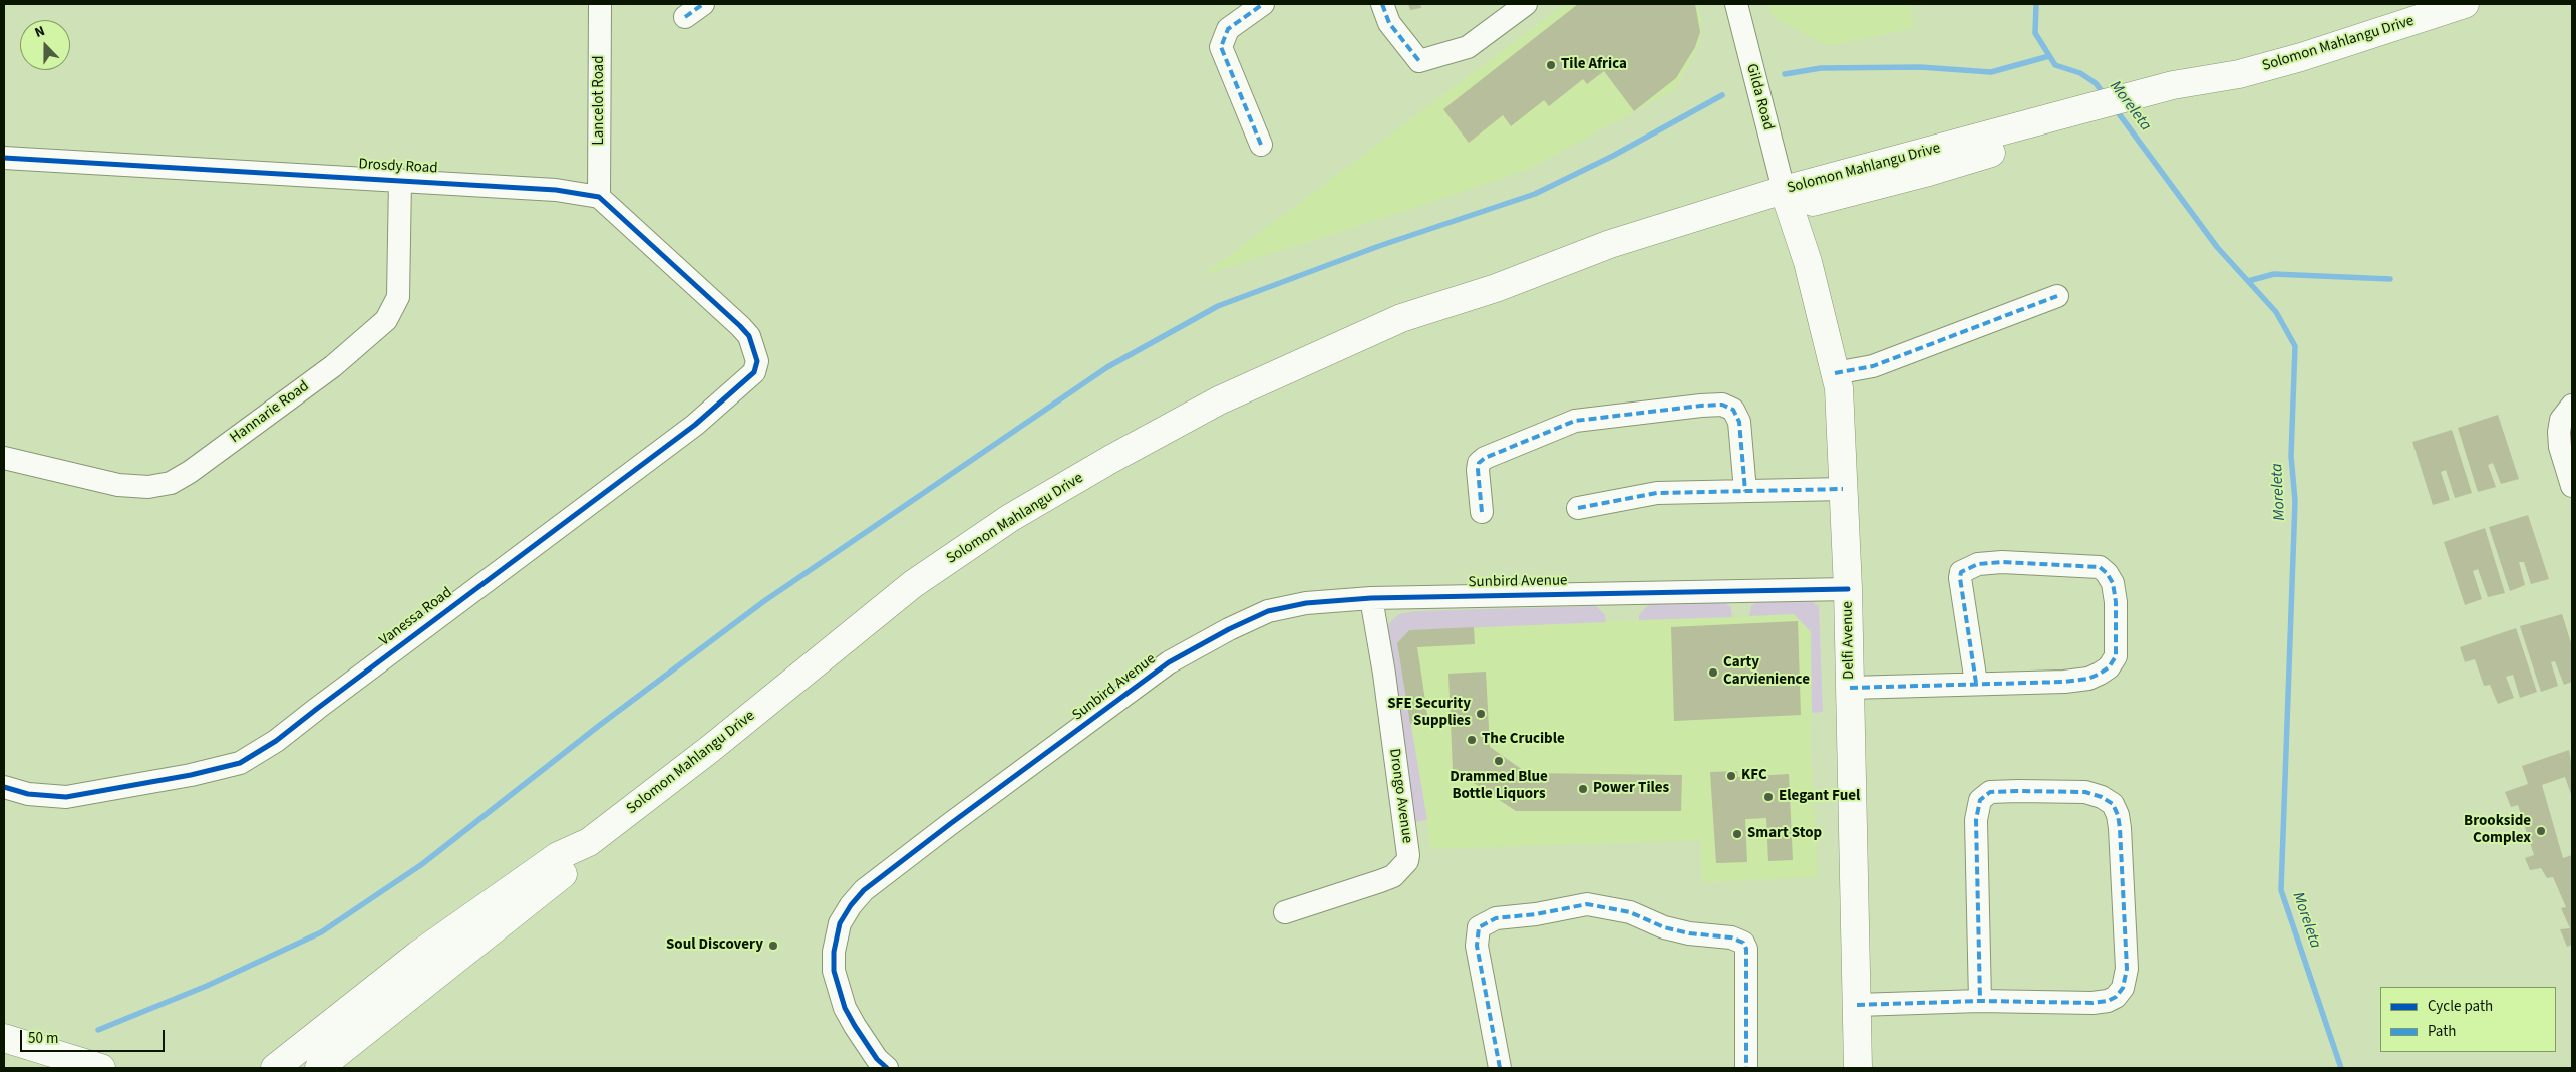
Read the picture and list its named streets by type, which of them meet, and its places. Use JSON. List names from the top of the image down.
{
  "streets": {
    "main road": ["Solomon Mahlangu Drive", "Delfi Avenue"],
    "street": [
      "Gilda Road",
      "Lancelot Road",
      "Drosdy Road",
      "Hannarie Road",
      "Sunbird Avenue",
      "Vanessa Road",
      "Drongo Avenue"
    ]
  },
  "crossings": [
    ["Solomon Mahlangu Drive", "Gilda Road"],
    ["Solomon Mahlangu Drive", "Delfi Avenue"],
    ["Gilda Road", "Delfi Avenue"],
    ["Lancelot Road", "Drosdy Road"],
    ["Lancelot Road", "Vanessa Road"],
    ["Drosdy Road", "Hannarie Road"],
    ["Drosdy Road", "Vanessa Road"],
    ["Sunbird Avenue", "Delfi Avenue"],
    ["Sunbird Avenue", "Drongo Avenue"]
  ],
  "water": ["Moreleta"],
  "places": [
    "Tile Africa",
    "Carty Carvienience",
    "SFE Security Supplies",
    "The Crucible",
    "Drammed Blue Bottle Liquors",
    "KFC",
    "Power Tiles",
    "Elegant Fuel",
    "Brookside Complex",
    "Smart Stop",
    "Soul Discovery"
  ],
  "legend": ["Cycle path", "Path"],
  "scale_bar": "50 m",
  "north": "top"
}
